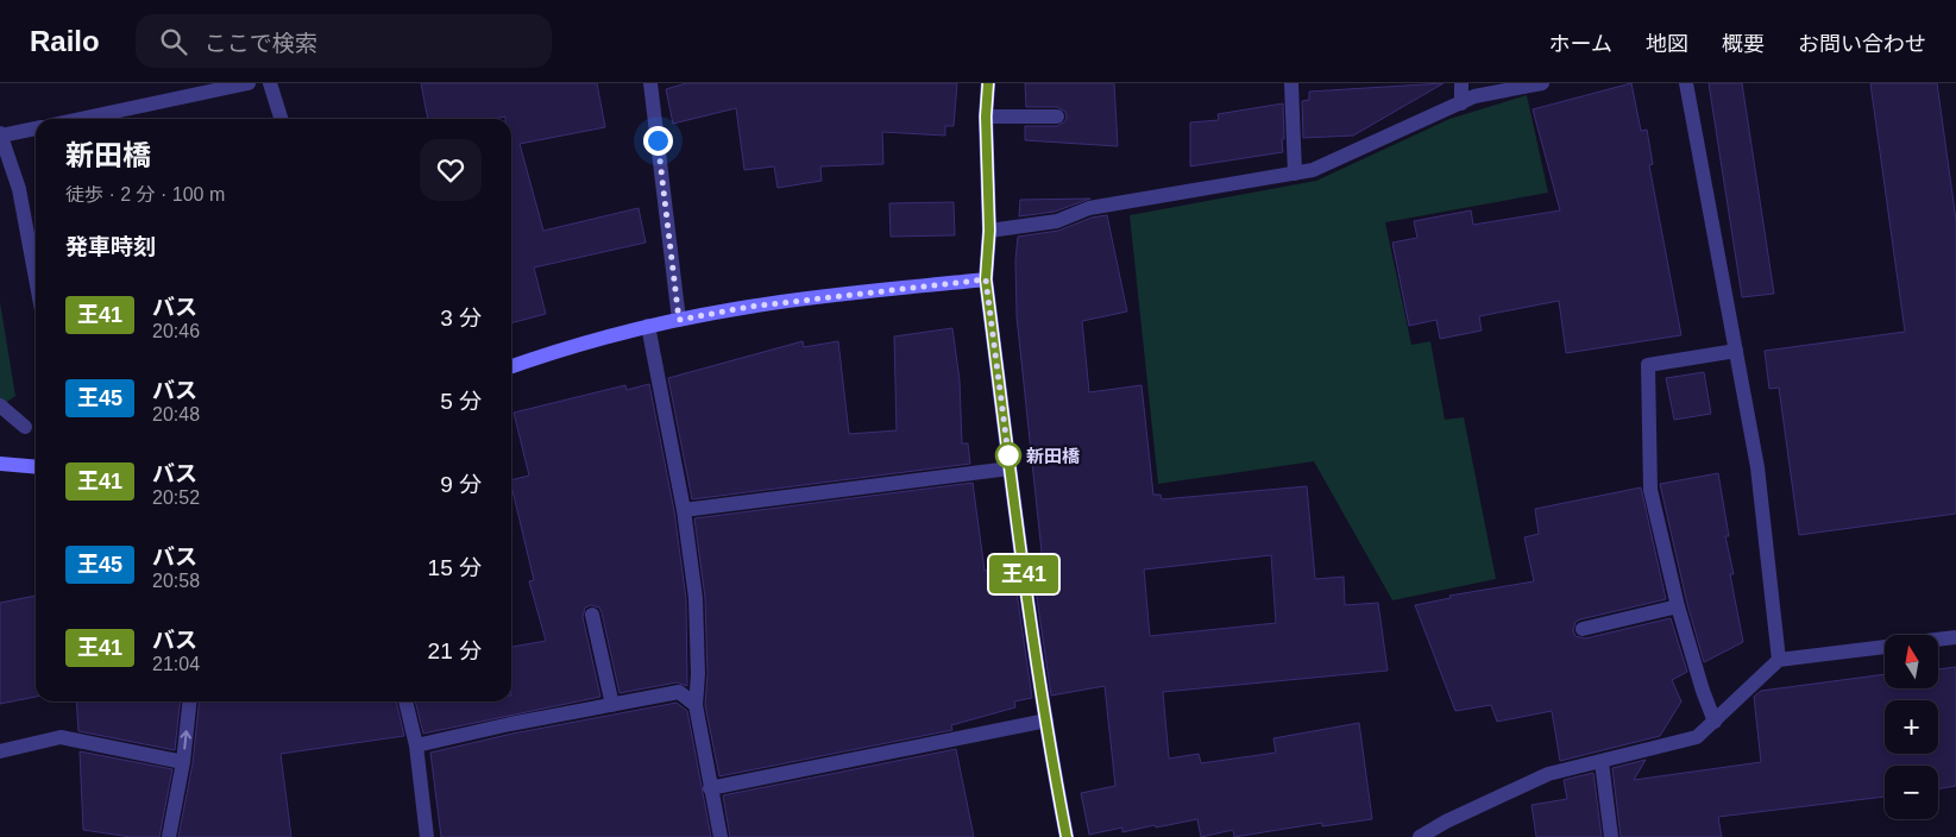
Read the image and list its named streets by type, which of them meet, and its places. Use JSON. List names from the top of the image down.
{
  "places": ["新田橋"],
  "lines": ["bus line 王41"],
  "north": "top",
  "page": {
    "header": "Railo",
    "search": "ここで検索",
    "nav": [
      "ホーム",
      "地図",
      "概要",
      "お問い合わせ"
    ],
    "on_map": "王41",
    "heading": [
      ["新田橋", "徒歩 · 2 分 · 100 m"],
      "発車時刻"
    ],
    "list": [
      {
        "mark": "王41",
        "name": "バス",
        "note": "20:46",
        "value": "3 分"
      },
      {
        "mark": "王45",
        "name": "バス",
        "note": "20:48",
        "value": "5 分"
      },
      {
        "mark": "王41",
        "name": "バス",
        "note": "20:52",
        "value": "9 分"
      },
      {
        "mark": "王45",
        "name": "バス",
        "note": "20:58",
        "value": "15 分"
      },
      {
        "mark": "王41",
        "name": "バス",
        "note": "21:04",
        "value": "21 分"
      }
    ],
    "map_buttons": ["+", "−"]
  }
}
